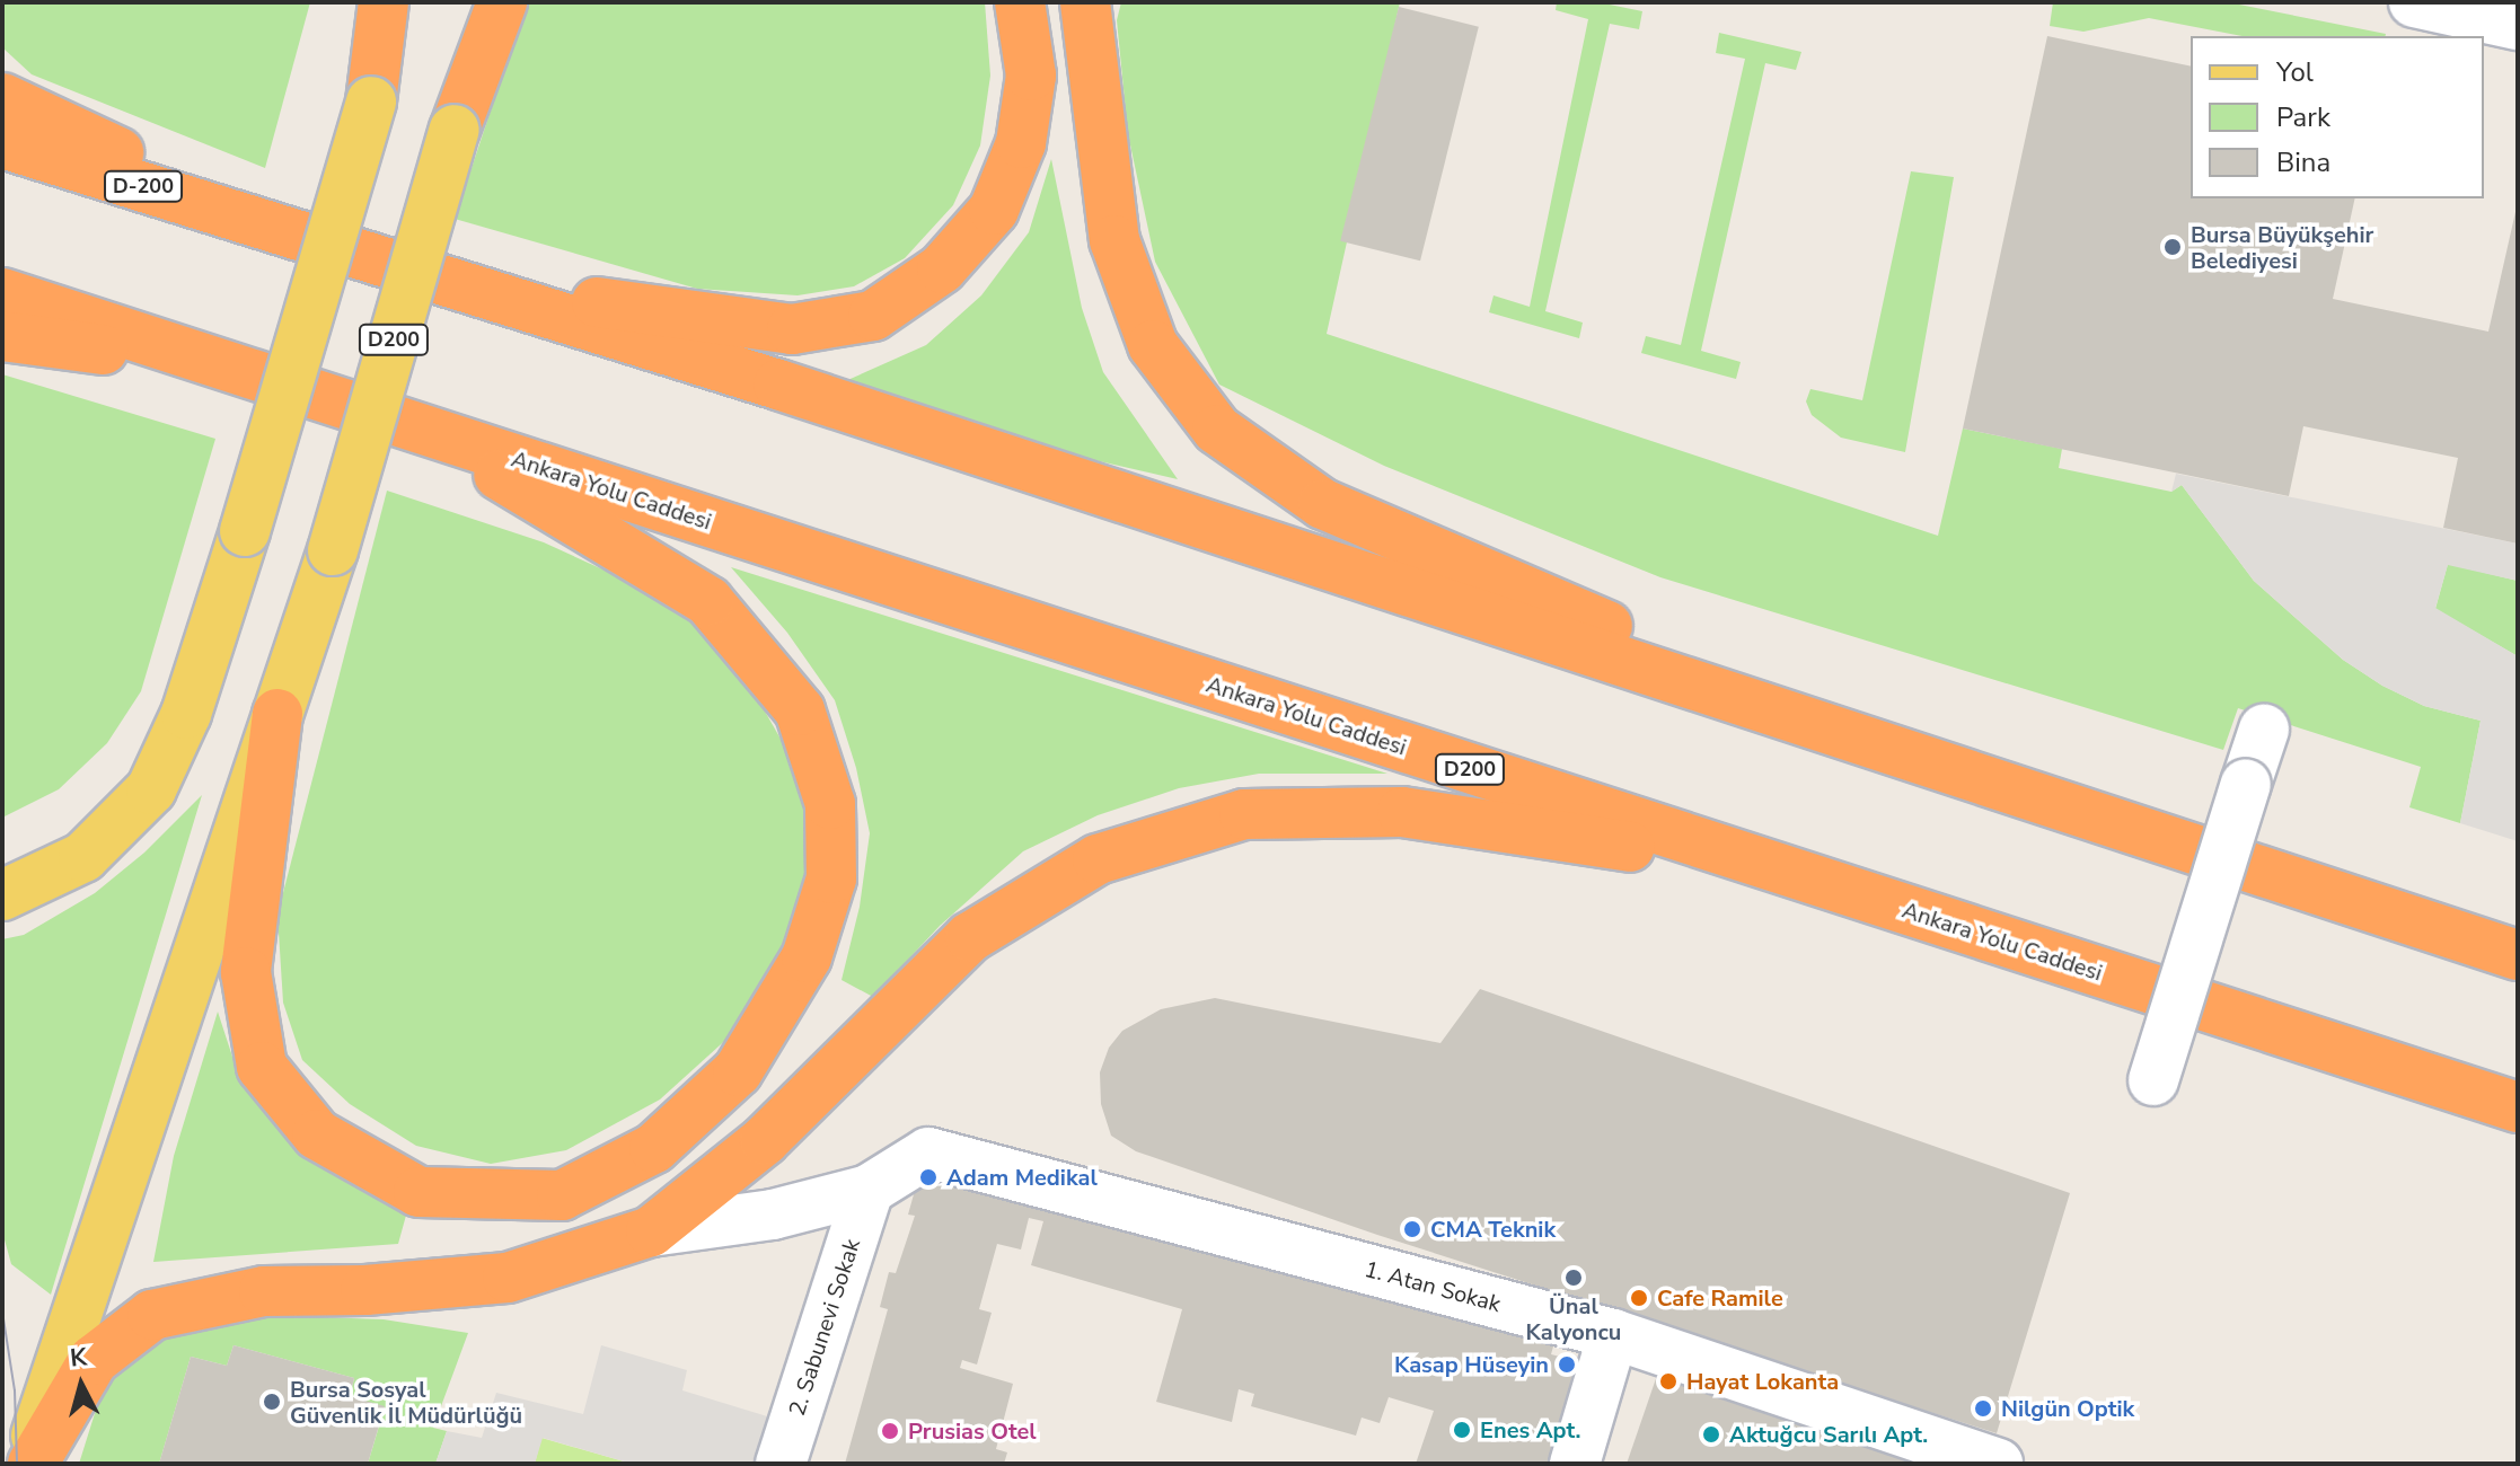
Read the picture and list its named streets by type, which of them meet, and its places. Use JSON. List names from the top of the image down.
{
  "streets": {
    "highway": ["D-200", "D200", "Ankara Yolu Caddesi"],
    "street": ["1. Atan Sokak", "2. Sabunevi Sokak"]
  },
  "crossings": [
    ["1. Atan Sokak", "2. Sabunevi Sokak"]
  ],
  "places": [
    "Bursa Büyükşehir Belediyesi",
    "Adam Medikal",
    "CMA Teknik",
    "Ünal Kalyoncu",
    "Cafe Ramile",
    "Kasap Hüseyin",
    "Hayat Lokanta",
    "Bursa Sosyal Güvenlik İl Müdürlüğü",
    "Nilgün Optik",
    "Enes Apt.",
    "Prusias Otel",
    "Aktuğcu Sarılı Apt."
  ],
  "legend": ["Yol", "Park", "Bina"],
  "north": "top"
}
